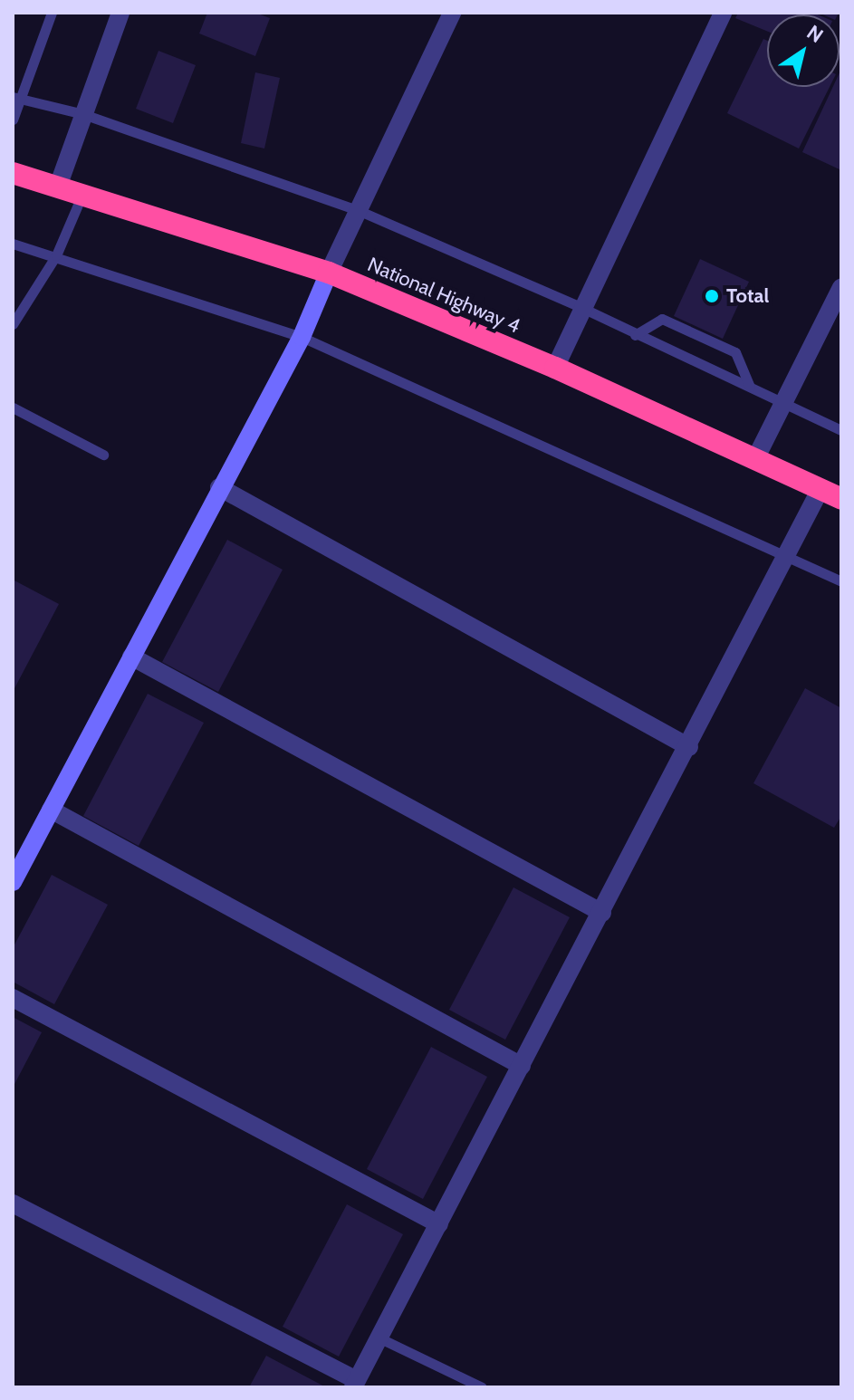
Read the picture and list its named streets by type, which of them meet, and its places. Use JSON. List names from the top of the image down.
{
  "streets": {
    "highway": ["National Highway 4"]
  },
  "places": ["Total"],
  "north": "top right"
}
